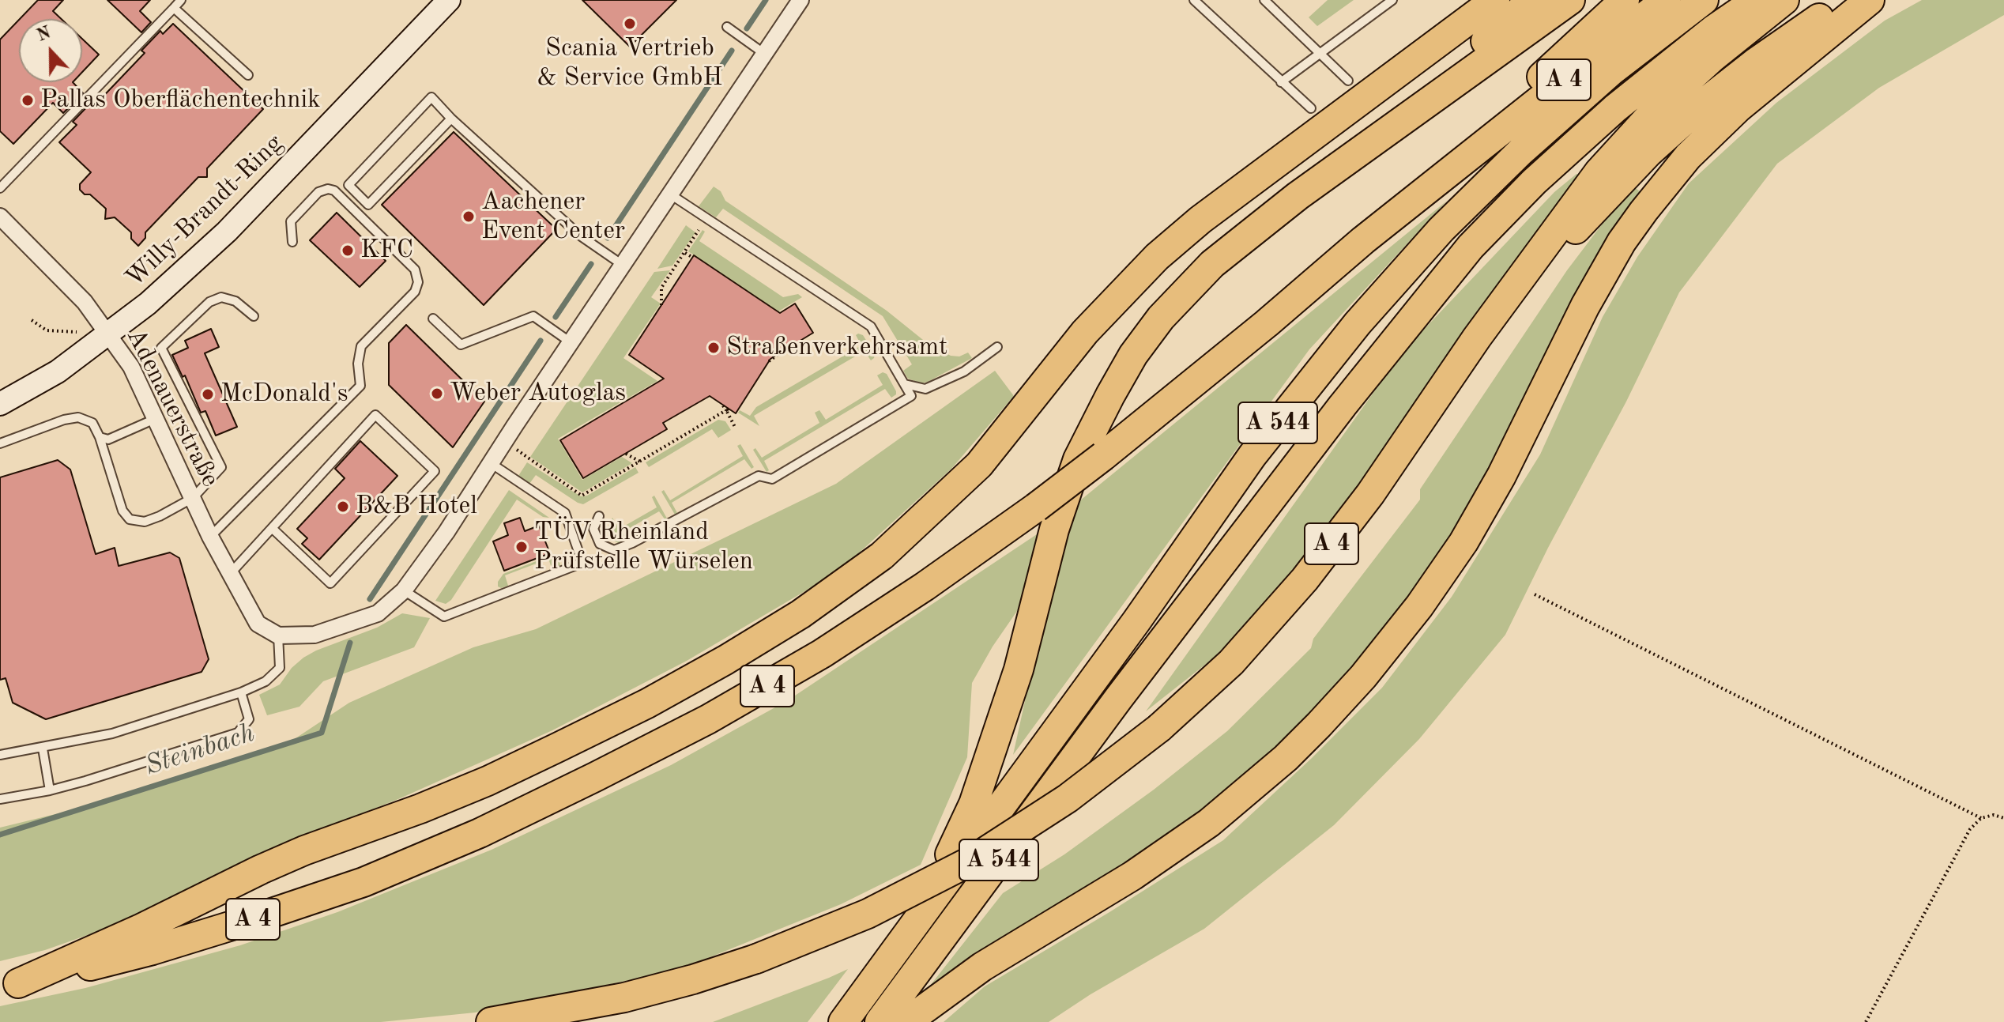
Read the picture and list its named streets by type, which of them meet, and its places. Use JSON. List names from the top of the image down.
{
  "streets": {
    "highway": ["A 4", "A 544"],
    "street": ["Willy-Brandt-Ring", "Adenauerstraße"]
  },
  "crossings": [
    ["Willy-Brandt-Ring", "Adenauerstraße"]
  ],
  "water": ["Steinbach"],
  "places": [
    "Scania Vertrieb & Service GmbH",
    "Pallas Oberflächentechnik",
    "Aachener Event Center",
    "KFC",
    "Straßenverkehrsamt",
    "Weber Autoglas",
    "McDonald's",
    "B&B Hotel",
    "TÜV Rheinland Prüfstelle Würselen"
  ],
  "north": "top"
}
